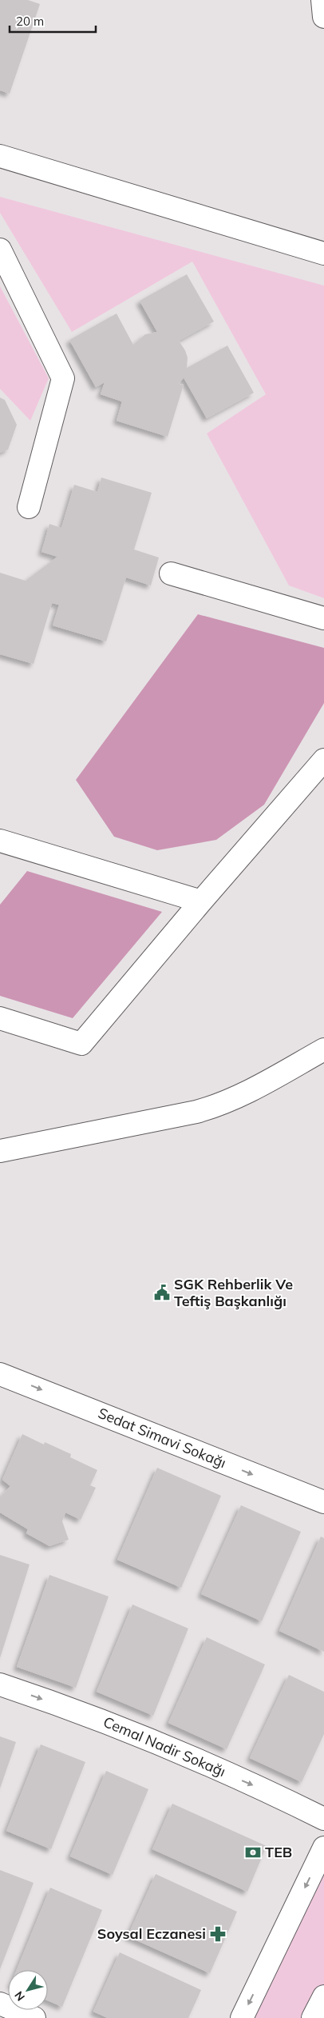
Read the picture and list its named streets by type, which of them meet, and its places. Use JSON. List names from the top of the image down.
{
  "streets": {
    "street": ["Sedat Simavi Sokağı", "Cemal Nadir Sokağı"]
  },
  "one_way": ["Sedat Simavi Sokağı", "Cemal Nadir Sokağı"],
  "places": {
    "public building": ["SGK Rehberlik Ve Teftiş Başkanlığı"],
    "bank": ["TEB"],
    "pharmacy": ["Soysal Eczanesi"]
  },
  "scale_bar": "20 m",
  "north": "bottom left"
}
